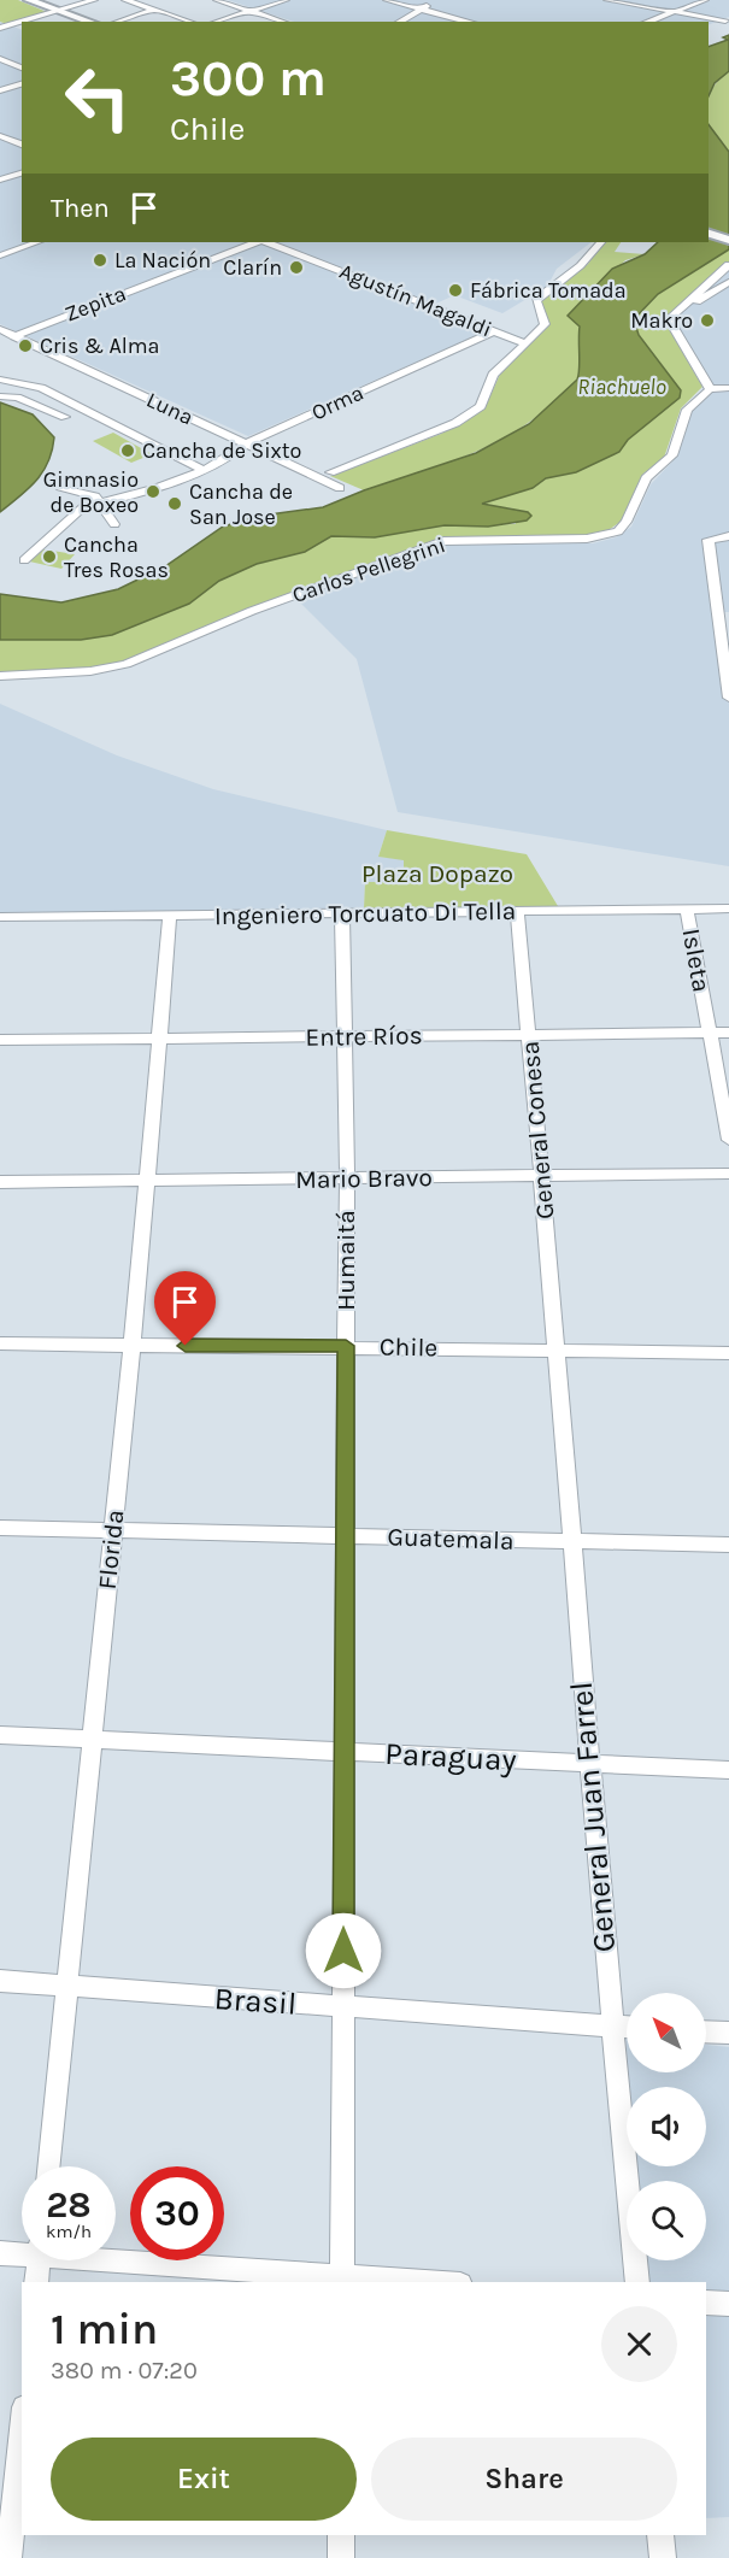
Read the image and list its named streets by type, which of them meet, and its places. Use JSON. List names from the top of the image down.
{
  "streets": {
    "street": [
      "Agustín Magaldi",
      "Zepita",
      "Orma",
      "Luna",
      "Carlos Pellegrini",
      "Ingeniero Torcuato Di Tella",
      "Isleta",
      "Entre Ríos",
      "General Conesa",
      "Mario Bravo",
      "Humaitá",
      "Chile",
      "Guatemala",
      "Florida",
      "Paraguay",
      "General Juan Farrel",
      "Brasil"
    ]
  },
  "crossings": [
    ["Agustín Magaldi", "Orma"],
    ["Zepita", "Luna"],
    ["Orma", "Luna"],
    ["Ingeniero Torcuato Di Tella", "Isleta"],
    ["Ingeniero Torcuato Di Tella", "General Conesa"],
    ["Ingeniero Torcuato Di Tella", "Humaitá"],
    ["Ingeniero Torcuato Di Tella", "Florida"],
    ["Isleta", "Entre Ríos"],
    ["Entre Ríos", "General Conesa"],
    ["Entre Ríos", "Humaitá"],
    ["Entre Ríos", "Florida"],
    ["General Conesa", "Mario Bravo"],
    ["General Conesa", "Chile"],
    ["General Conesa", "General Juan Farrel"],
    ["Mario Bravo", "Humaitá"],
    ["Mario Bravo", "Florida"],
    ["Humaitá", "Chile"],
    ["Humaitá", "Guatemala"],
    ["Humaitá", "Paraguay"],
    ["Humaitá", "Brasil"],
    ["Chile", "Florida"],
    ["Chile", "General Juan Farrel"],
    ["Guatemala", "Florida"],
    ["Guatemala", "General Juan Farrel"],
    ["Florida", "Paraguay"],
    ["Florida", "Brasil"],
    ["Paraguay", "General Juan Farrel"],
    ["General Juan Farrel", "Brasil"]
  ],
  "water": ["Riachuelo"],
  "parks": ["Plaza Dopazo"],
  "places": [
    "La Nación",
    "Clarín",
    "Fábrica Tomada",
    "Makro",
    "Cris & Alma",
    "Cancha de Sixto",
    "Gimnasio de Boxeo",
    "Cancha de San Jose",
    "Cancha Tres Rosas"
  ],
  "north": "top left",
  "page": {
    "turn": ["300 m", "Chile"],
    "then": "Then",
    "speed": "28 km/h",
    "limit": "30",
    "heading": ["1 min", "380 m · 07:20"],
    "buttons": ["Exit", "Share"]
  }
}
